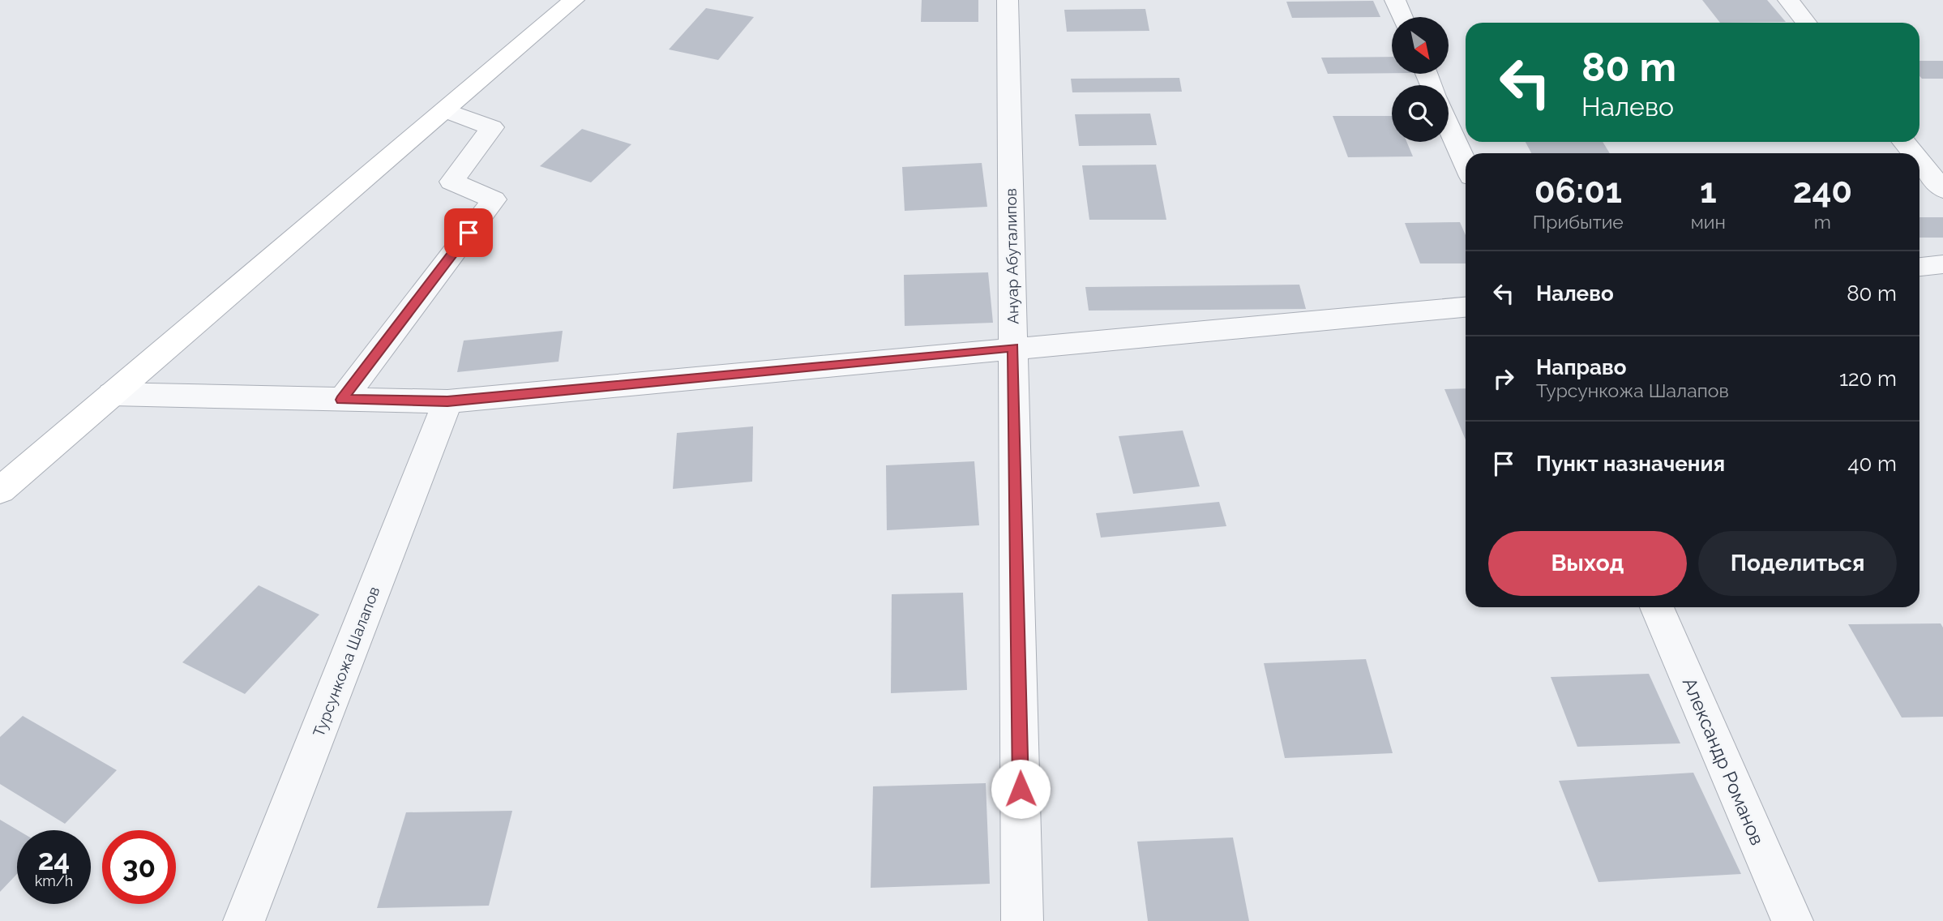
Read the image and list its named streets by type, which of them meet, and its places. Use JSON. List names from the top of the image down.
{
  "streets": {
    "street": ["Ануар Абуталипов", "Турсункожа Шалапов", "Александр Романов"]
  },
  "north": "bottom right",
  "page": {
    "turn": ["80 m", "Налево"],
    "eta": [
      "06:01",
      "Прибытие",
      "1",
      "мин",
      "240",
      "m"
    ],
    "list": [
      {
        "name": "Налево",
        "value": "80 m"
      },
      {
        "name": "Направо",
        "note": "Турсункожа Шалапов",
        "value": "120 m"
      },
      {
        "name": "Пункт назначения",
        "value": "40 m"
      }
    ],
    "buttons": ["Выход", "Поделиться"],
    "speed": "24 km/h",
    "limit": "30"
  }
}
